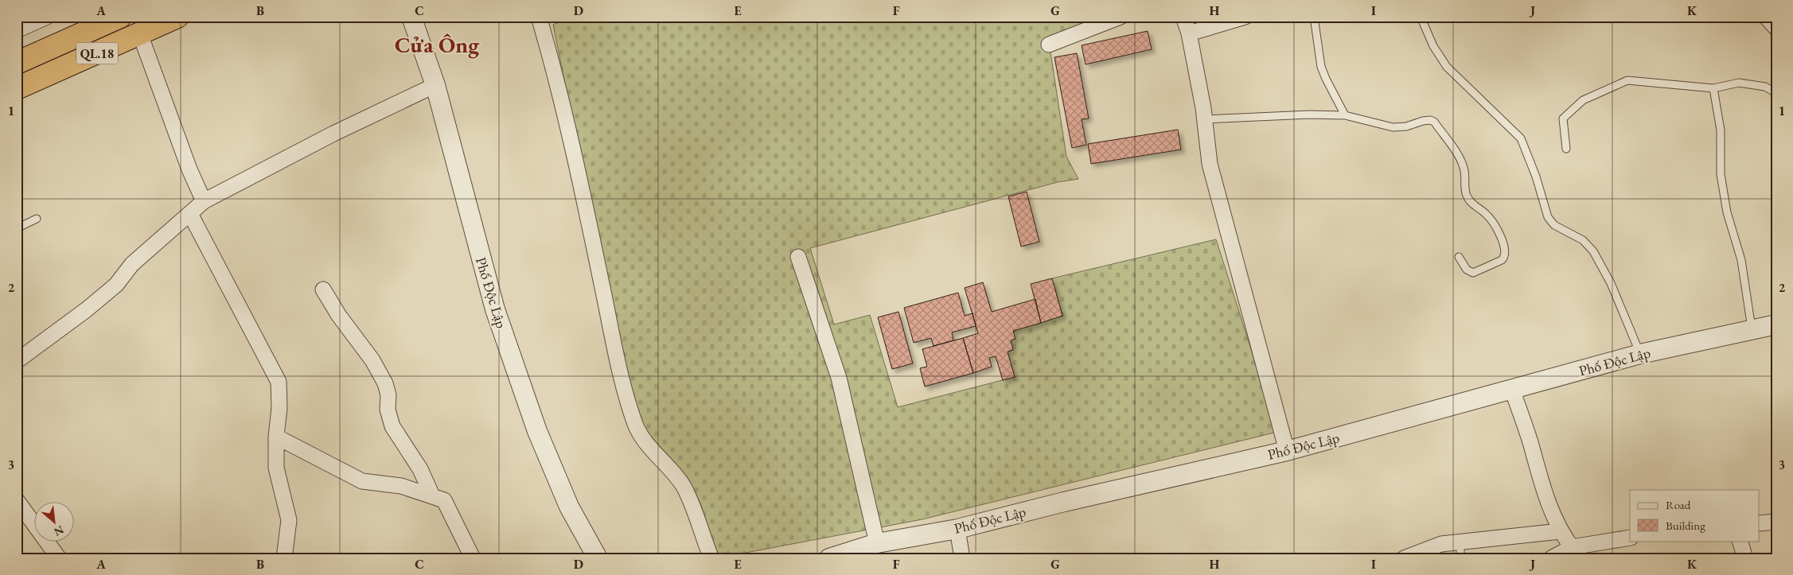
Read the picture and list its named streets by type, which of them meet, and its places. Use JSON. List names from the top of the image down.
{
  "streets": {
    "highway": ["QL.18"],
    "street": ["Phố Độc Lập"]
  },
  "districts": ["Cửa Ông"],
  "legend": ["Road", "Building"],
  "north": "bottom right",
  "grid": {
    "columns": [
      "A",
      "B",
      "C",
      "D",
      "E",
      "F",
      "G",
      "H",
      "I",
      "J",
      "K"
    ],
    "rows": ["1", "2", "3"]
  }
}
